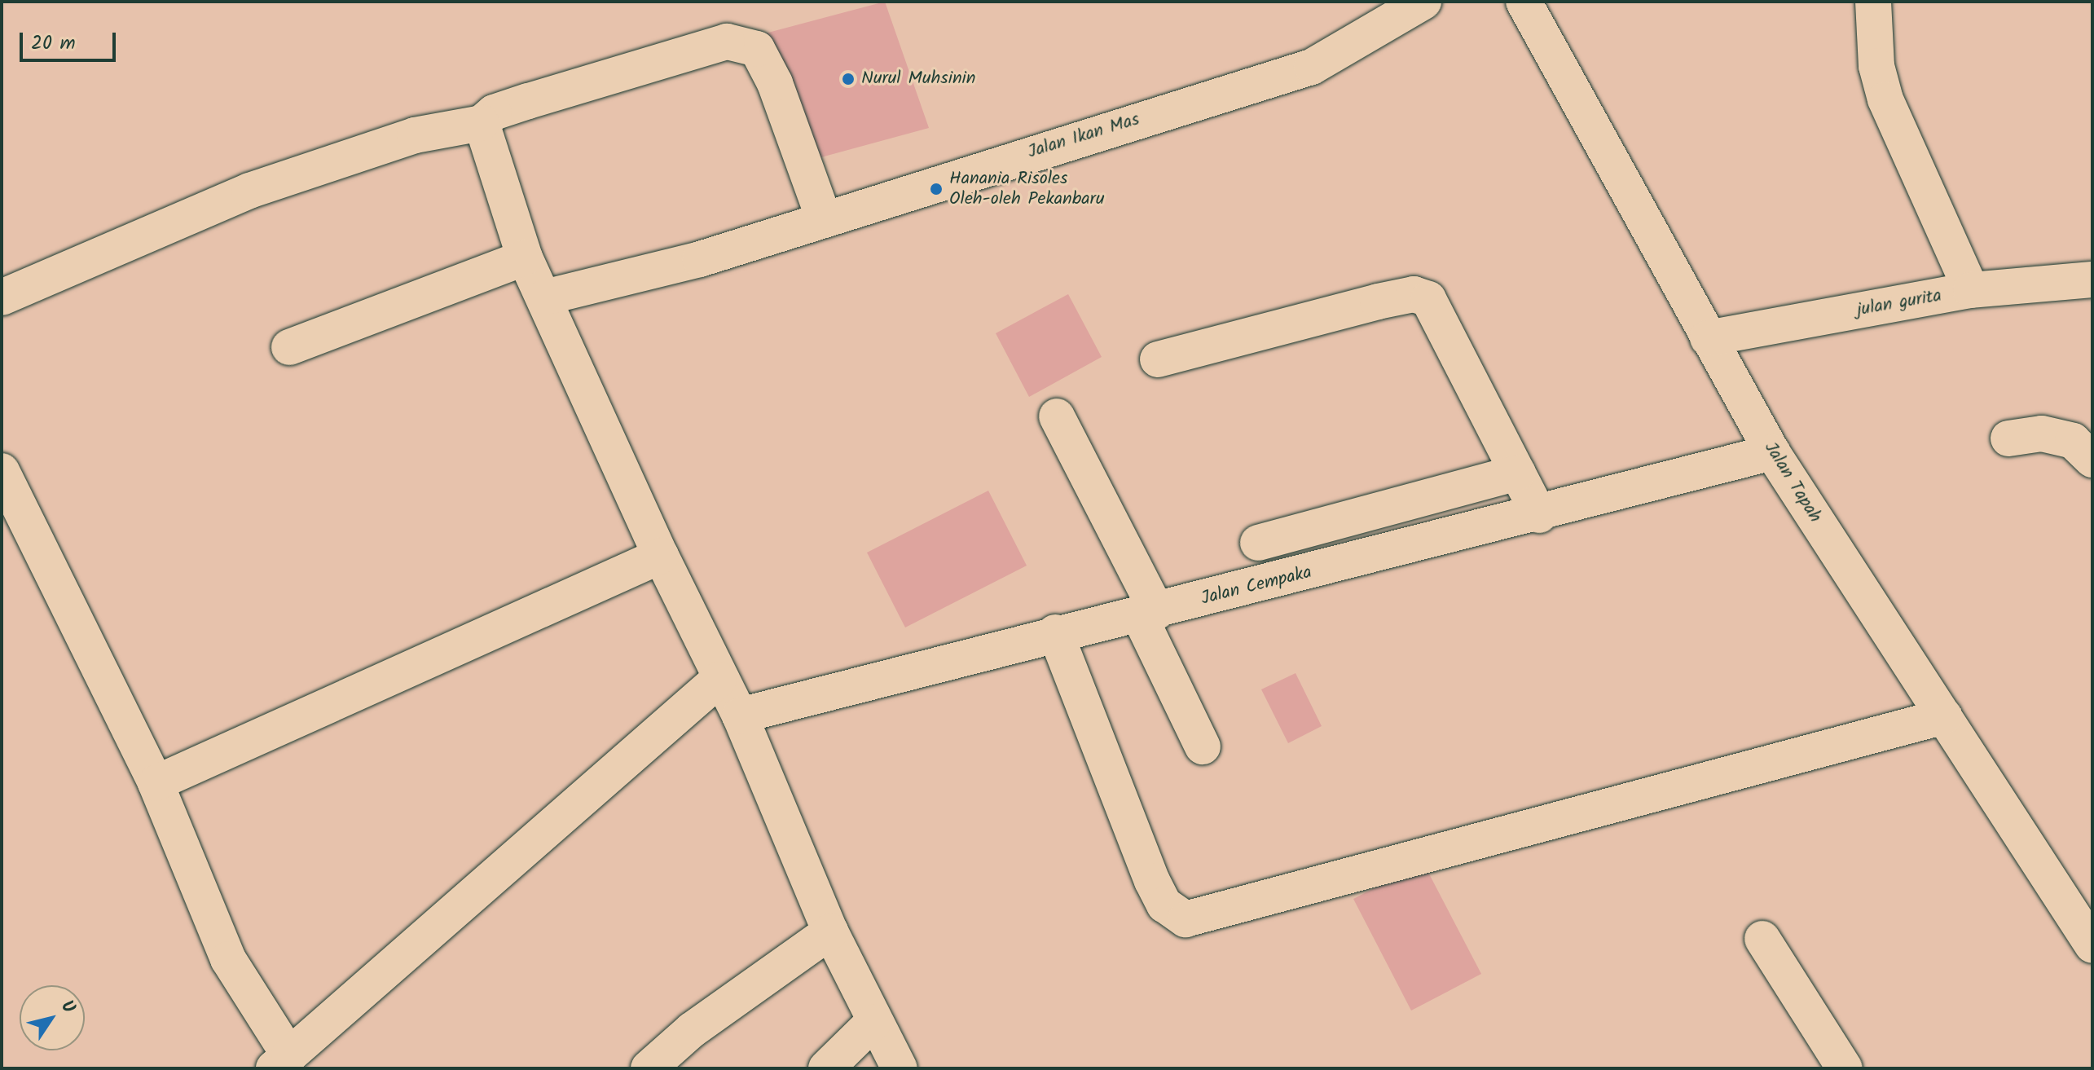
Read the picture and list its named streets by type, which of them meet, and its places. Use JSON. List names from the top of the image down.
{
  "streets": {
    "street": [
      "Jalan Ikan Mas",
      "julan gurita",
      "Jalan Tapah",
      "Jalan Cempaka"
    ]
  },
  "crossings": [
    ["julan gurita", "Jalan Tapah"],
    ["Jalan Tapah", "Jalan Cempaka"]
  ],
  "places": ["Nurul Muhsinin", "Hanania Risoles Oleh-oleh Pekanbaru"],
  "scale_bar": "20 m",
  "north": "top right"
}
